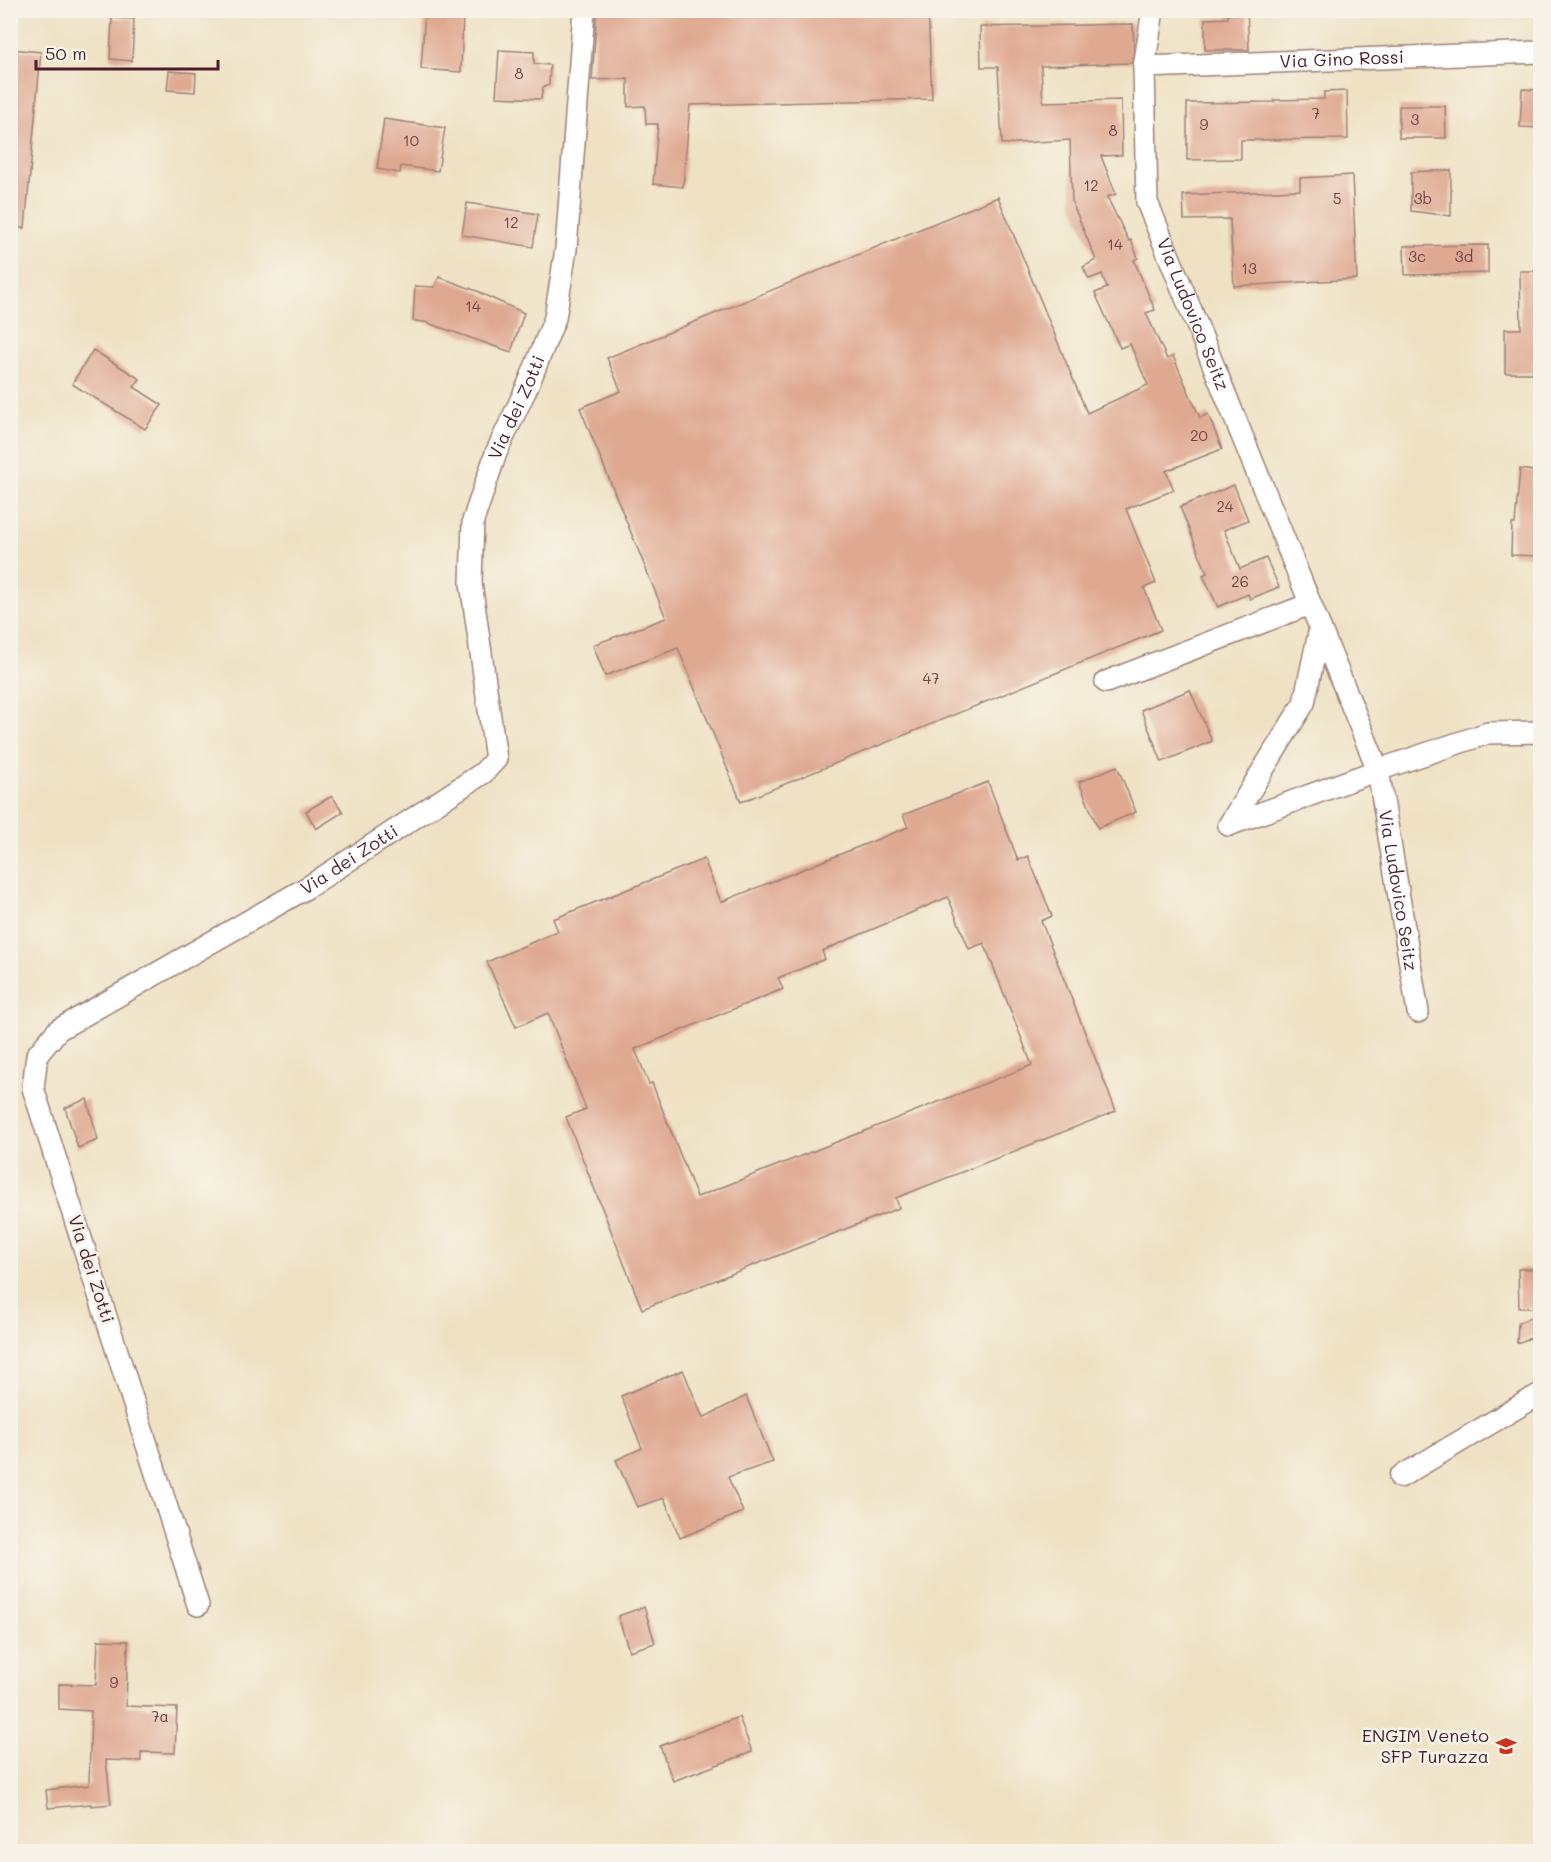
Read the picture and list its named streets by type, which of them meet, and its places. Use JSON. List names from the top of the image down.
{
  "streets": {
    "street": ["Via Gino Rossi", "Via Ludovico Seitz", "Via dei Zotti"]
  },
  "crossings": [
    ["Via Gino Rossi", "Via Ludovico Seitz"]
  ],
  "places": {
    "school or university": ["ENGIM Veneto SFP Turazza"]
  },
  "house_numbers": [
    "8",
    "7",
    "3",
    "9",
    "8",
    "10",
    "12",
    "5",
    "3b",
    "12",
    "14",
    "3c",
    "3d",
    "13",
    "14",
    "20",
    "24",
    "26",
    "47",
    "9",
    "7a"
  ],
  "scale_bar": "50 m"
}
